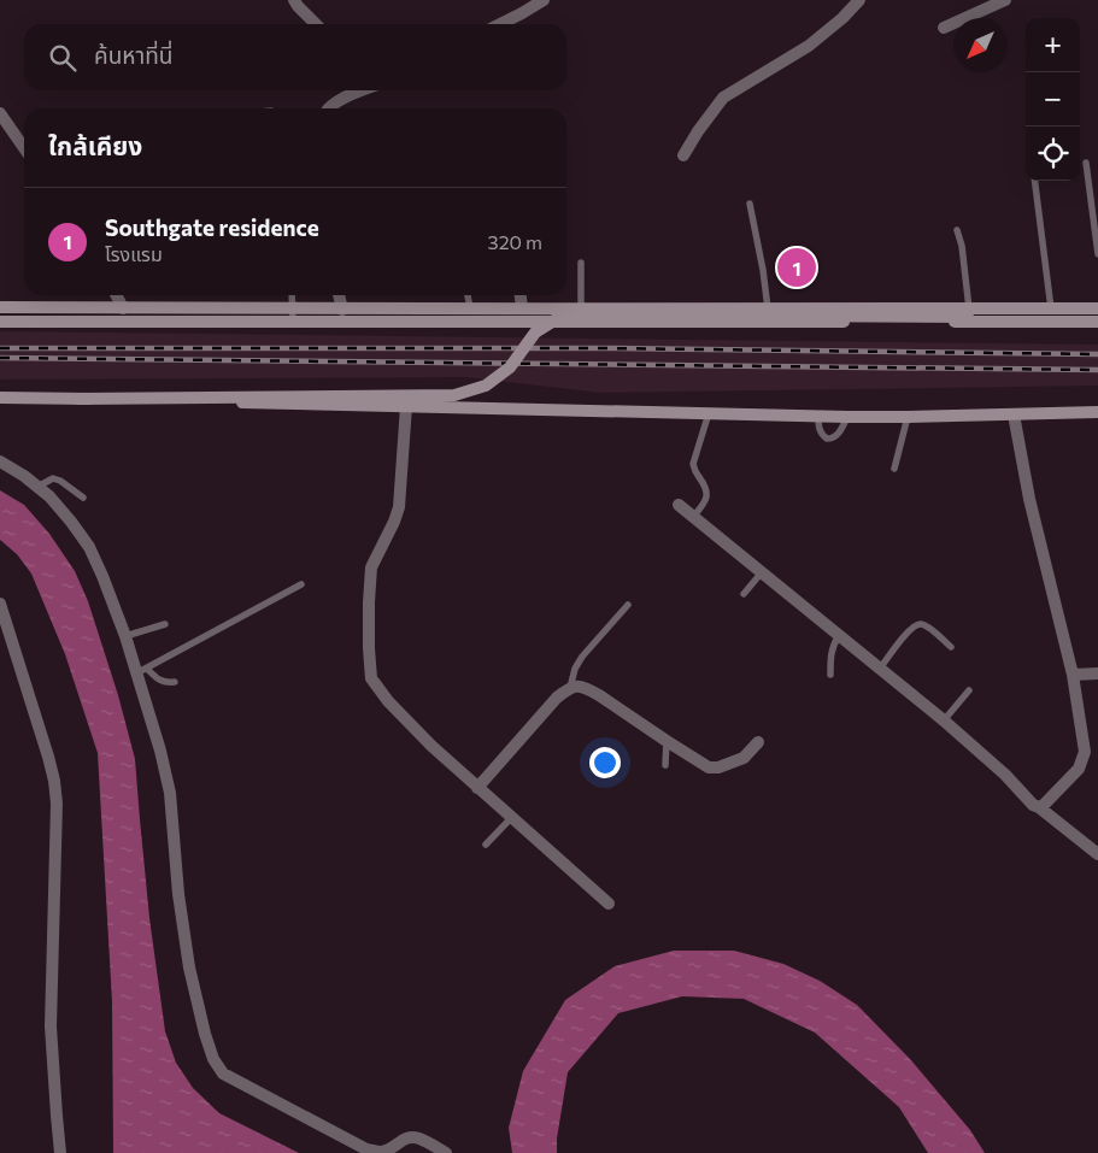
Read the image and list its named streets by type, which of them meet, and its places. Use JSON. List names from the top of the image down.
{
  "north": "bottom left",
  "page": {
    "map_buttons": ["+", "−"],
    "search": "ค้นหาที่นี่",
    "heading": "ใกล้เคียง",
    "list": [
      {
        "mark": "1",
        "name": "Southgate residence",
        "note": "โรงแรม",
        "value": "320 m"
      }
    ],
    "pins": "1"
  }
}
